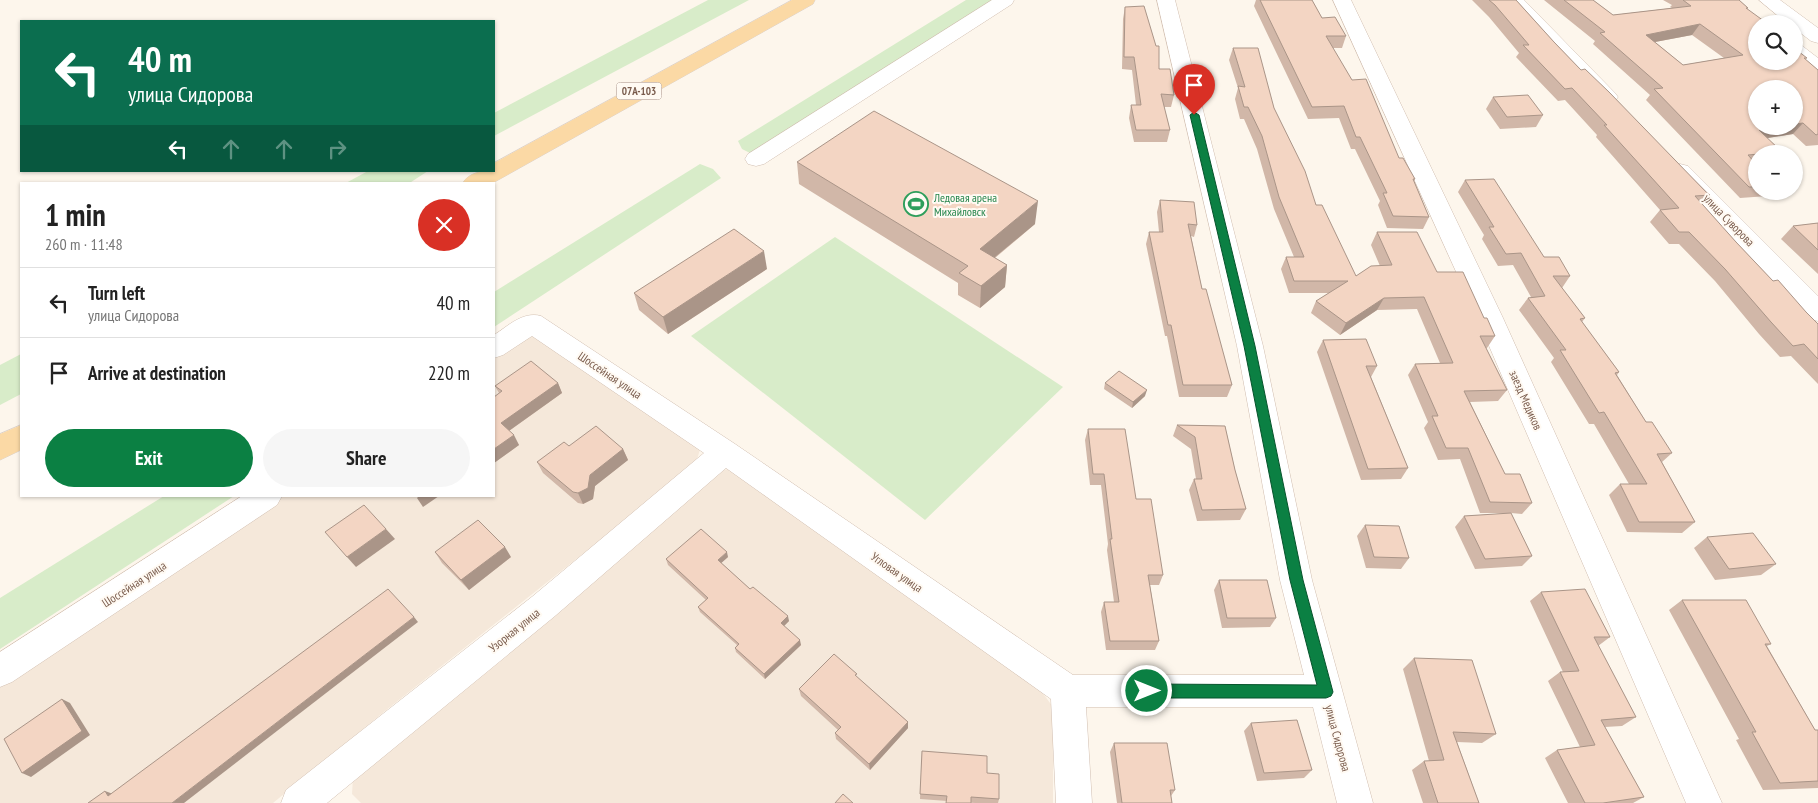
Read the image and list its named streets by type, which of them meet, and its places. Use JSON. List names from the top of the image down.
{
  "streets": {
    "main road": ["07А-103"],
    "street": [
      "улица Суворова",
      "Шоссейная улица",
      "заезд Медиков",
      "Угловая улица",
      "Узорная улица",
      "улица Сидорова"
    ]
  },
  "crossings": [
    ["Шоссейная улица", "Угловая улица"],
    ["Шоссейная улица", "Узорная улица"],
    ["Угловая улица", "Узорная улица"]
  ],
  "places": {
    "sports": ["Ледовая арена Михайловск"]
  },
  "page": {
    "map_buttons": ["+", "−"],
    "turn": ["40 m", "улица Сидорова"],
    "heading": ["1 min", "260 m · 11:48"],
    "list": [
      {
        "name": "Turn left",
        "note": "улица Сидорова",
        "value": "40 m"
      },
      {
        "name": "Arrive at destination",
        "value": "220 m"
      }
    ],
    "buttons": ["Exit", "Share"]
  }
}
